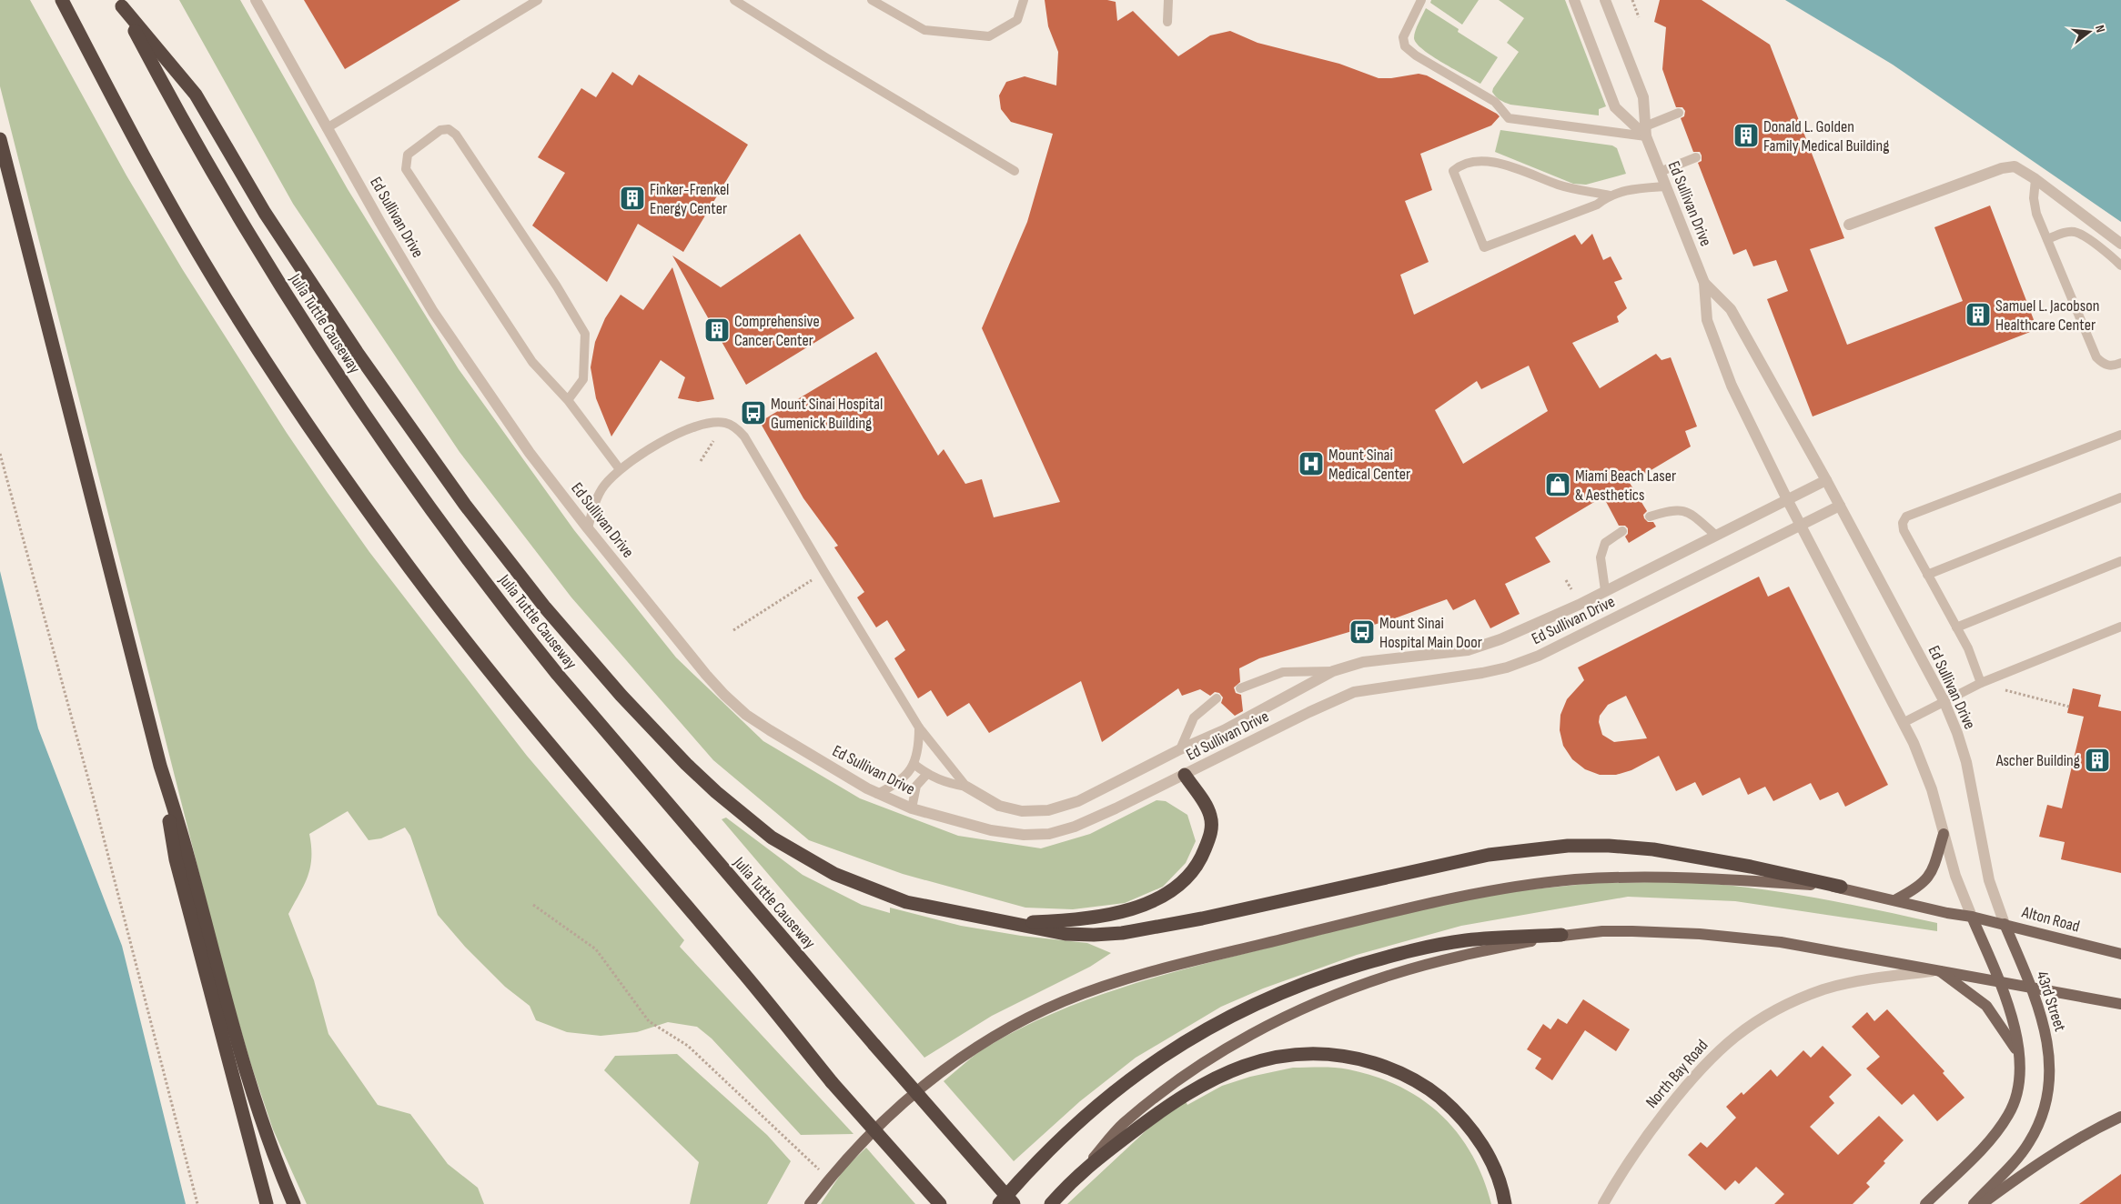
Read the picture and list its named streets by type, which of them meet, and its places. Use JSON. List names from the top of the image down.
{
  "streets": {
    "highway": ["Julia Tuttle Causeway"],
    "main road": ["Alton Road", "43rd Street"],
    "street": ["Ed Sullivan Drive", "North Bay Road"]
  },
  "crossings": [
    ["Ed Sullivan Drive", "Alton Road"],
    ["Ed Sullivan Drive", "43rd Street"],
    ["Alton Road", "43rd Street"]
  ],
  "places": {
    "building": [
      "Donald L. Golden Family Medical Building",
      "Finker-Frenkel Energy Center",
      "Samuel L. Jacobson Healthcare Center",
      "Comprehensive Cancer Center",
      "Ascher Building"
    ],
    "bus stop": ["Mount Sinai Hospital Gumenick Building", "Mount Sinai Hospital Main Door"],
    "hospital": ["Mount Sinai Medical Center"],
    "shop": ["Miami Beach Laser & Aesthetics"]
  },
  "north": "right"
}
